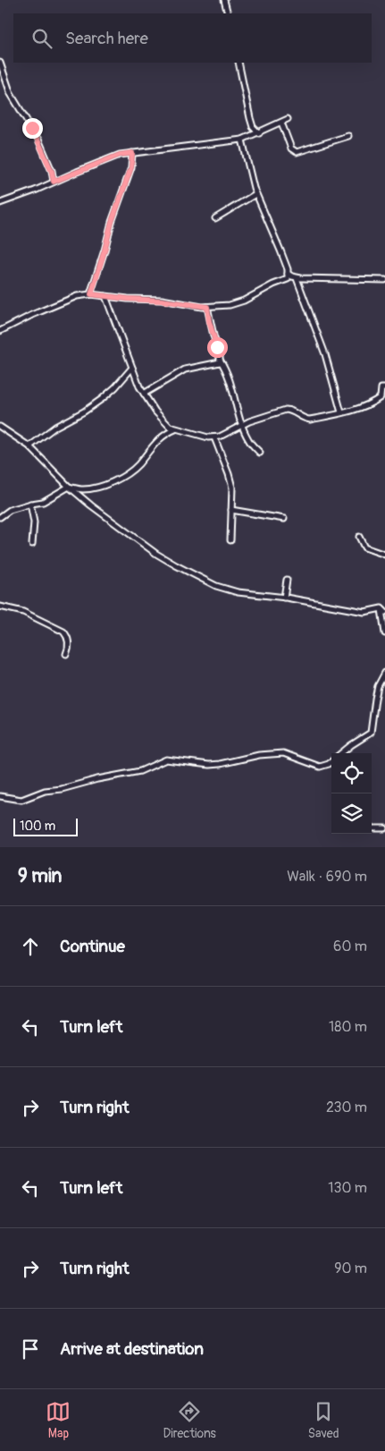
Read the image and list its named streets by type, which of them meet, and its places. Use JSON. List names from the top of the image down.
{
  "scale_bar": "100 m",
  "page": {
    "search": "Search here",
    "scale": "100 m",
    "heading": ["9 min", "Walk · 690 m"],
    "list": [
      ["Continue", "60 m"],
      ["Turn left", "180 m"],
      ["Turn right", "230 m"],
      ["Turn left", "130 m"],
      ["Turn right", "90 m"],
      "Arrive at destination"
    ],
    "nav": ["Map", "Directions", "Saved"]
  }
}
